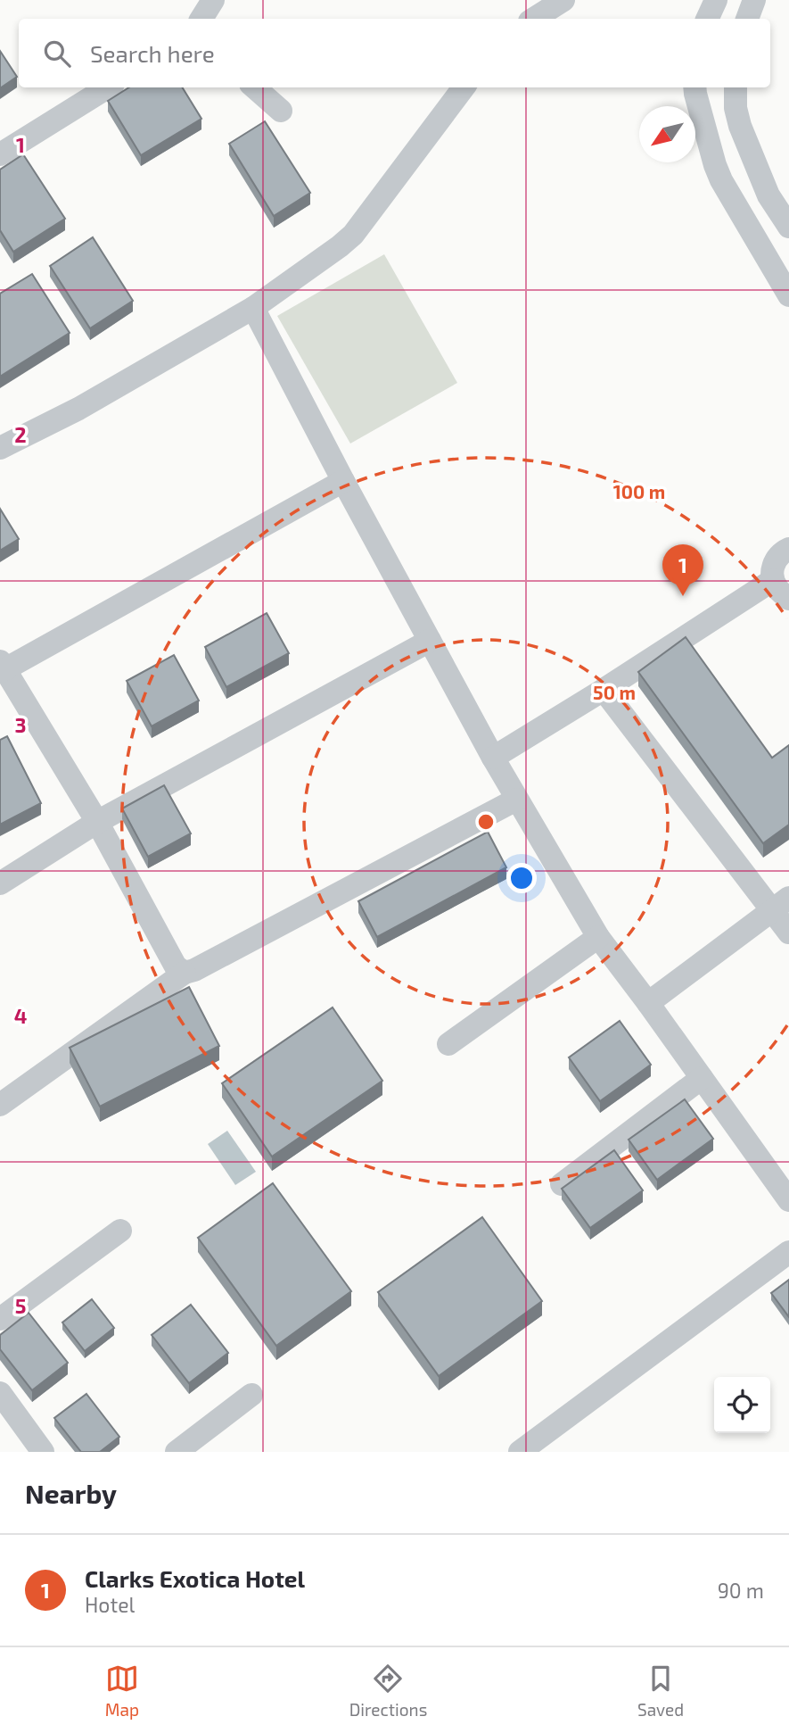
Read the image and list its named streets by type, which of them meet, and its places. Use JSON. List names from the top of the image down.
{
  "north": "bottom left",
  "page": {
    "search": "Search here",
    "pins": "1",
    "heading": "Nearby",
    "list": [
      {
        "mark": "1",
        "name": "Clarks Exotica Hotel",
        "note": "Hotel",
        "value": "90 m"
      }
    ],
    "nav": ["Map", "Directions", "Saved"]
  },
  "grid": {
    "rows": [
      "1",
      "2",
      "3",
      "4",
      "5"
    ]
  },
  "rings": ["100 m", "50 m"]
}
